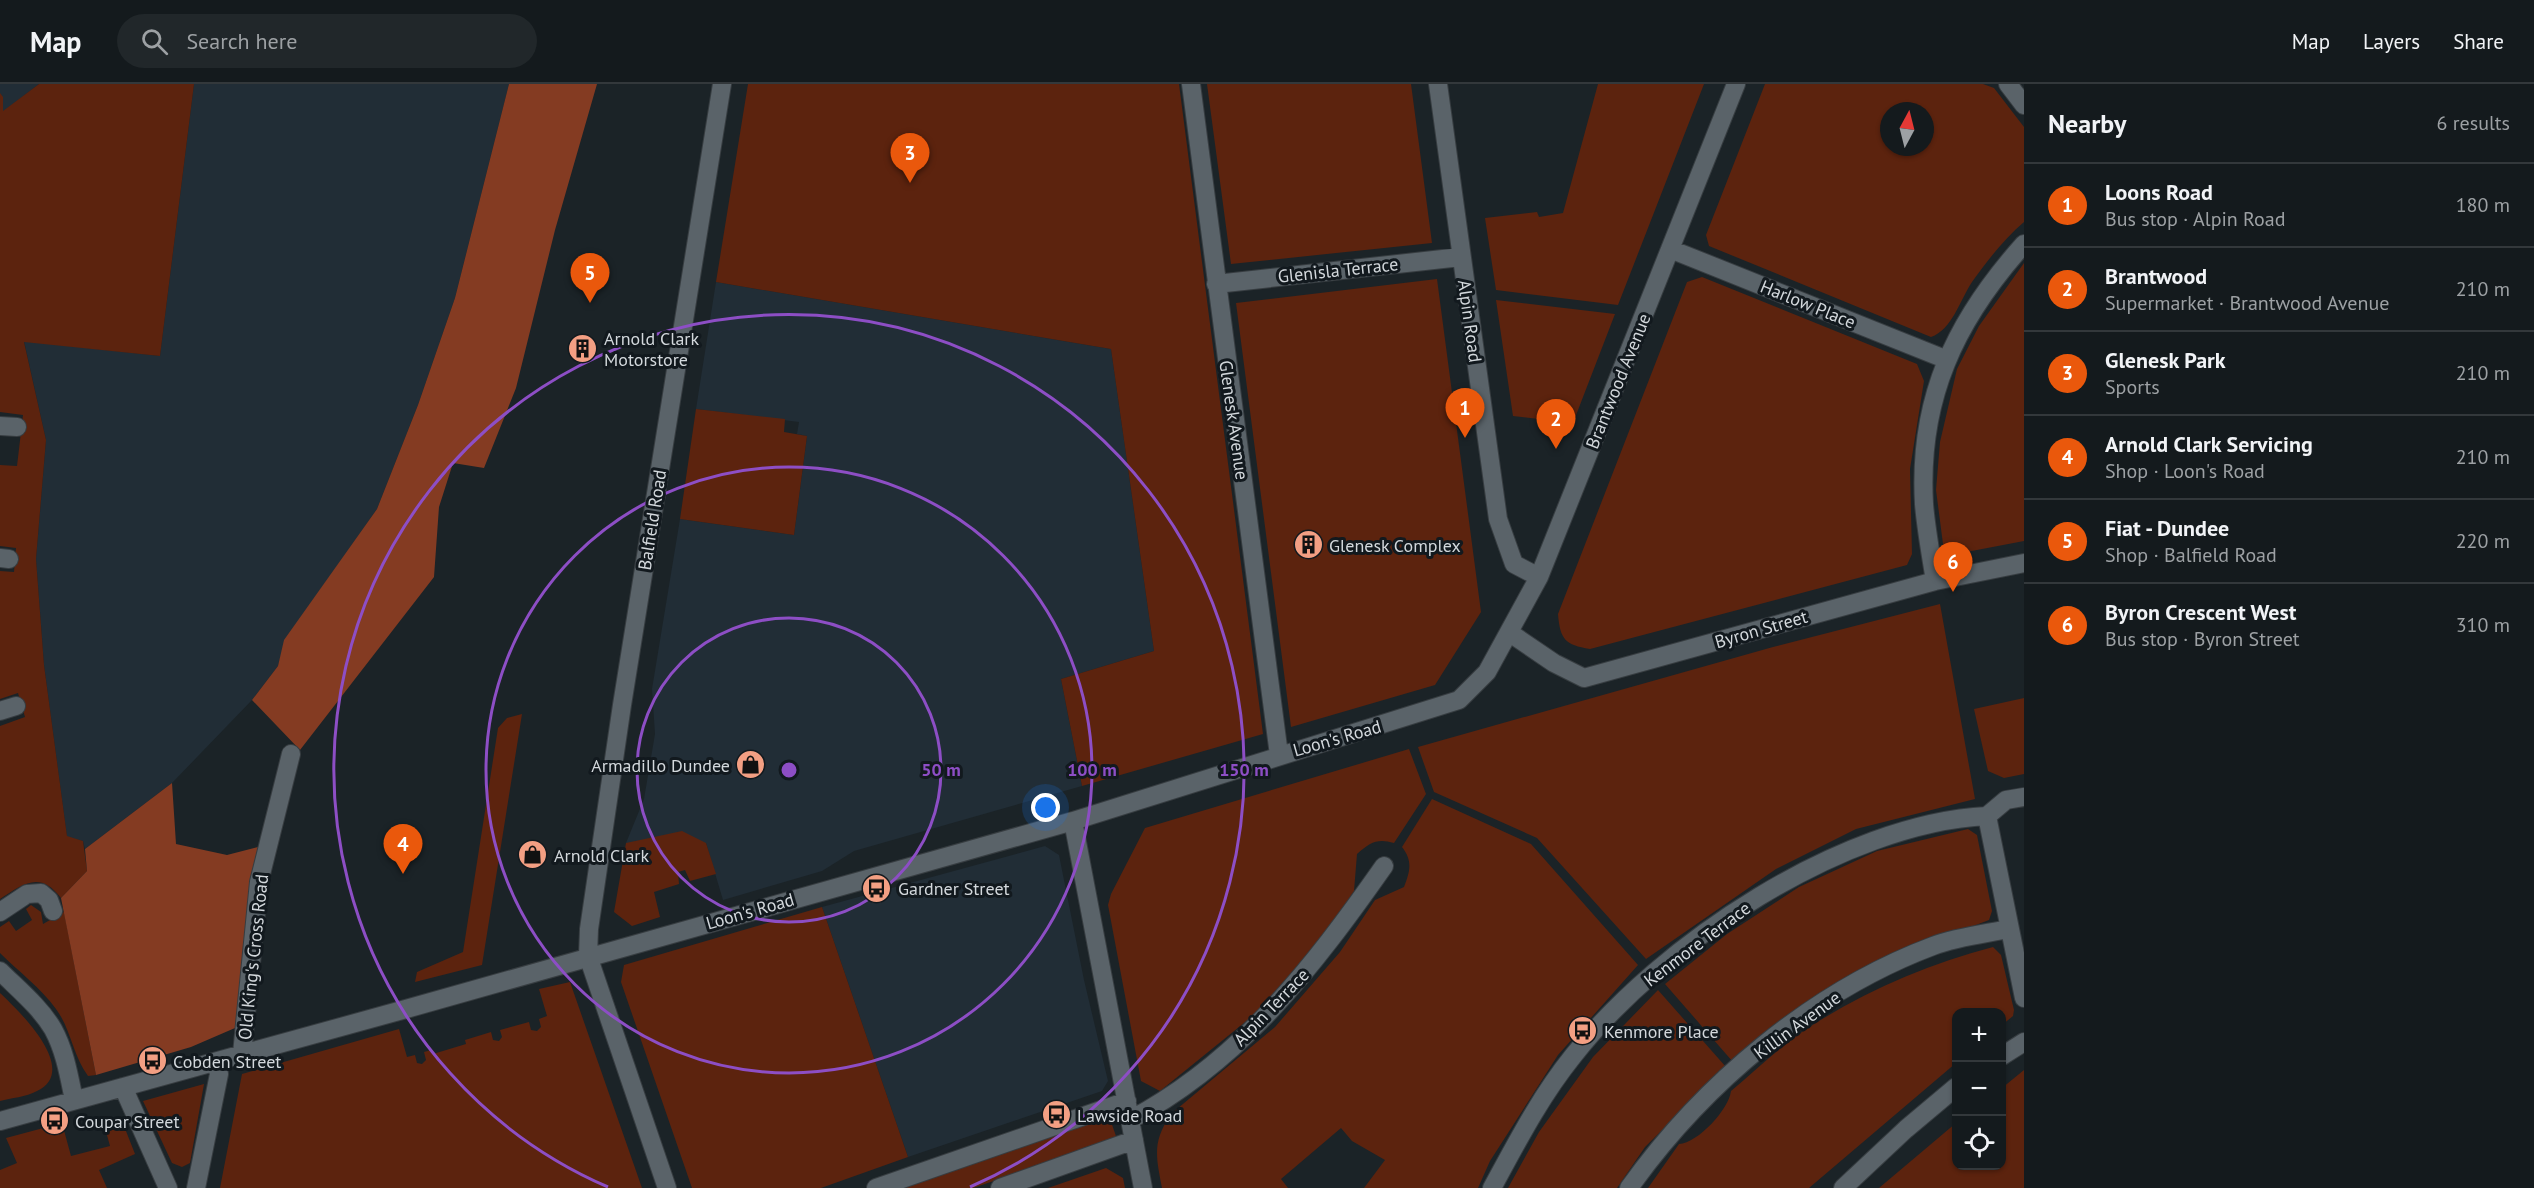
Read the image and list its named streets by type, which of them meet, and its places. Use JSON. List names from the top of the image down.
{
  "streets": {
    "street": [
      "Glenisla Terrace",
      "Harlow Place",
      "Alpin Road",
      "Brantwood Avenue",
      "Glenesk Avenue",
      "Balfield Road",
      "Byron Street",
      "Loon's Road",
      "Kenmore Terrace",
      "Old King's Cross Road",
      "Alpin Terrace",
      "Killin Avenue"
    ]
  },
  "crossings": [
    ["Glenisla Terrace", "Alpin Road"],
    ["Glenisla Terrace", "Glenesk Avenue"],
    ["Harlow Place", "Brantwood Avenue"],
    ["Alpin Road", "Brantwood Avenue"],
    ["Brantwood Avenue", "Byron Street"],
    ["Brantwood Avenue", "Loon's Road"],
    ["Glenesk Avenue", "Loon's Road"],
    ["Balfield Road", "Loon's Road"],
    ["Loon's Road", "Old King's Cross Road"]
  ],
  "places": {
    "building": ["Arnold Clark Motorstore", "Glenesk Complex"],
    "shop": ["Armadillo Dundee", "Arnold Clark"],
    "bus stop": [
      "Gardner Street",
      "Kenmore Place",
      "Cobden Street",
      "Lawside Road",
      "Coupar Street"
    ]
  },
  "north": "top",
  "page": {
    "header": "Map",
    "search": "Search here",
    "nav": ["Map", "Layers", "Share"],
    "heading": ["Nearby", "6 results"],
    "pins": [
      "3",
      "5",
      "1",
      "2",
      "6",
      "4"
    ],
    "list": [
      {
        "mark": "1",
        "name": "Loons Road",
        "note": "Bus stop · Alpin Road",
        "value": "180 m"
      },
      {
        "mark": "2",
        "name": "Brantwood",
        "note": "Supermarket · Brantwood Avenue",
        "value": "210 m"
      },
      {
        "mark": "3",
        "name": "Glenesk Park",
        "note": "Sports",
        "value": "210 m"
      },
      {
        "mark": "4",
        "name": "Arnold Clark Servicing",
        "note": "Shop · Loon's Road",
        "value": "210 m"
      },
      {
        "mark": "5",
        "name": "Fiat - Dundee",
        "note": "Shop · Balfield Road",
        "value": "220 m"
      },
      {
        "mark": "6",
        "name": "Byron Crescent West",
        "note": "Bus stop · Byron Street",
        "value": "310 m"
      }
    ],
    "map_buttons": ["+", "−"]
  },
  "rings": ["50 m", "100 m", "150 m"]
}
